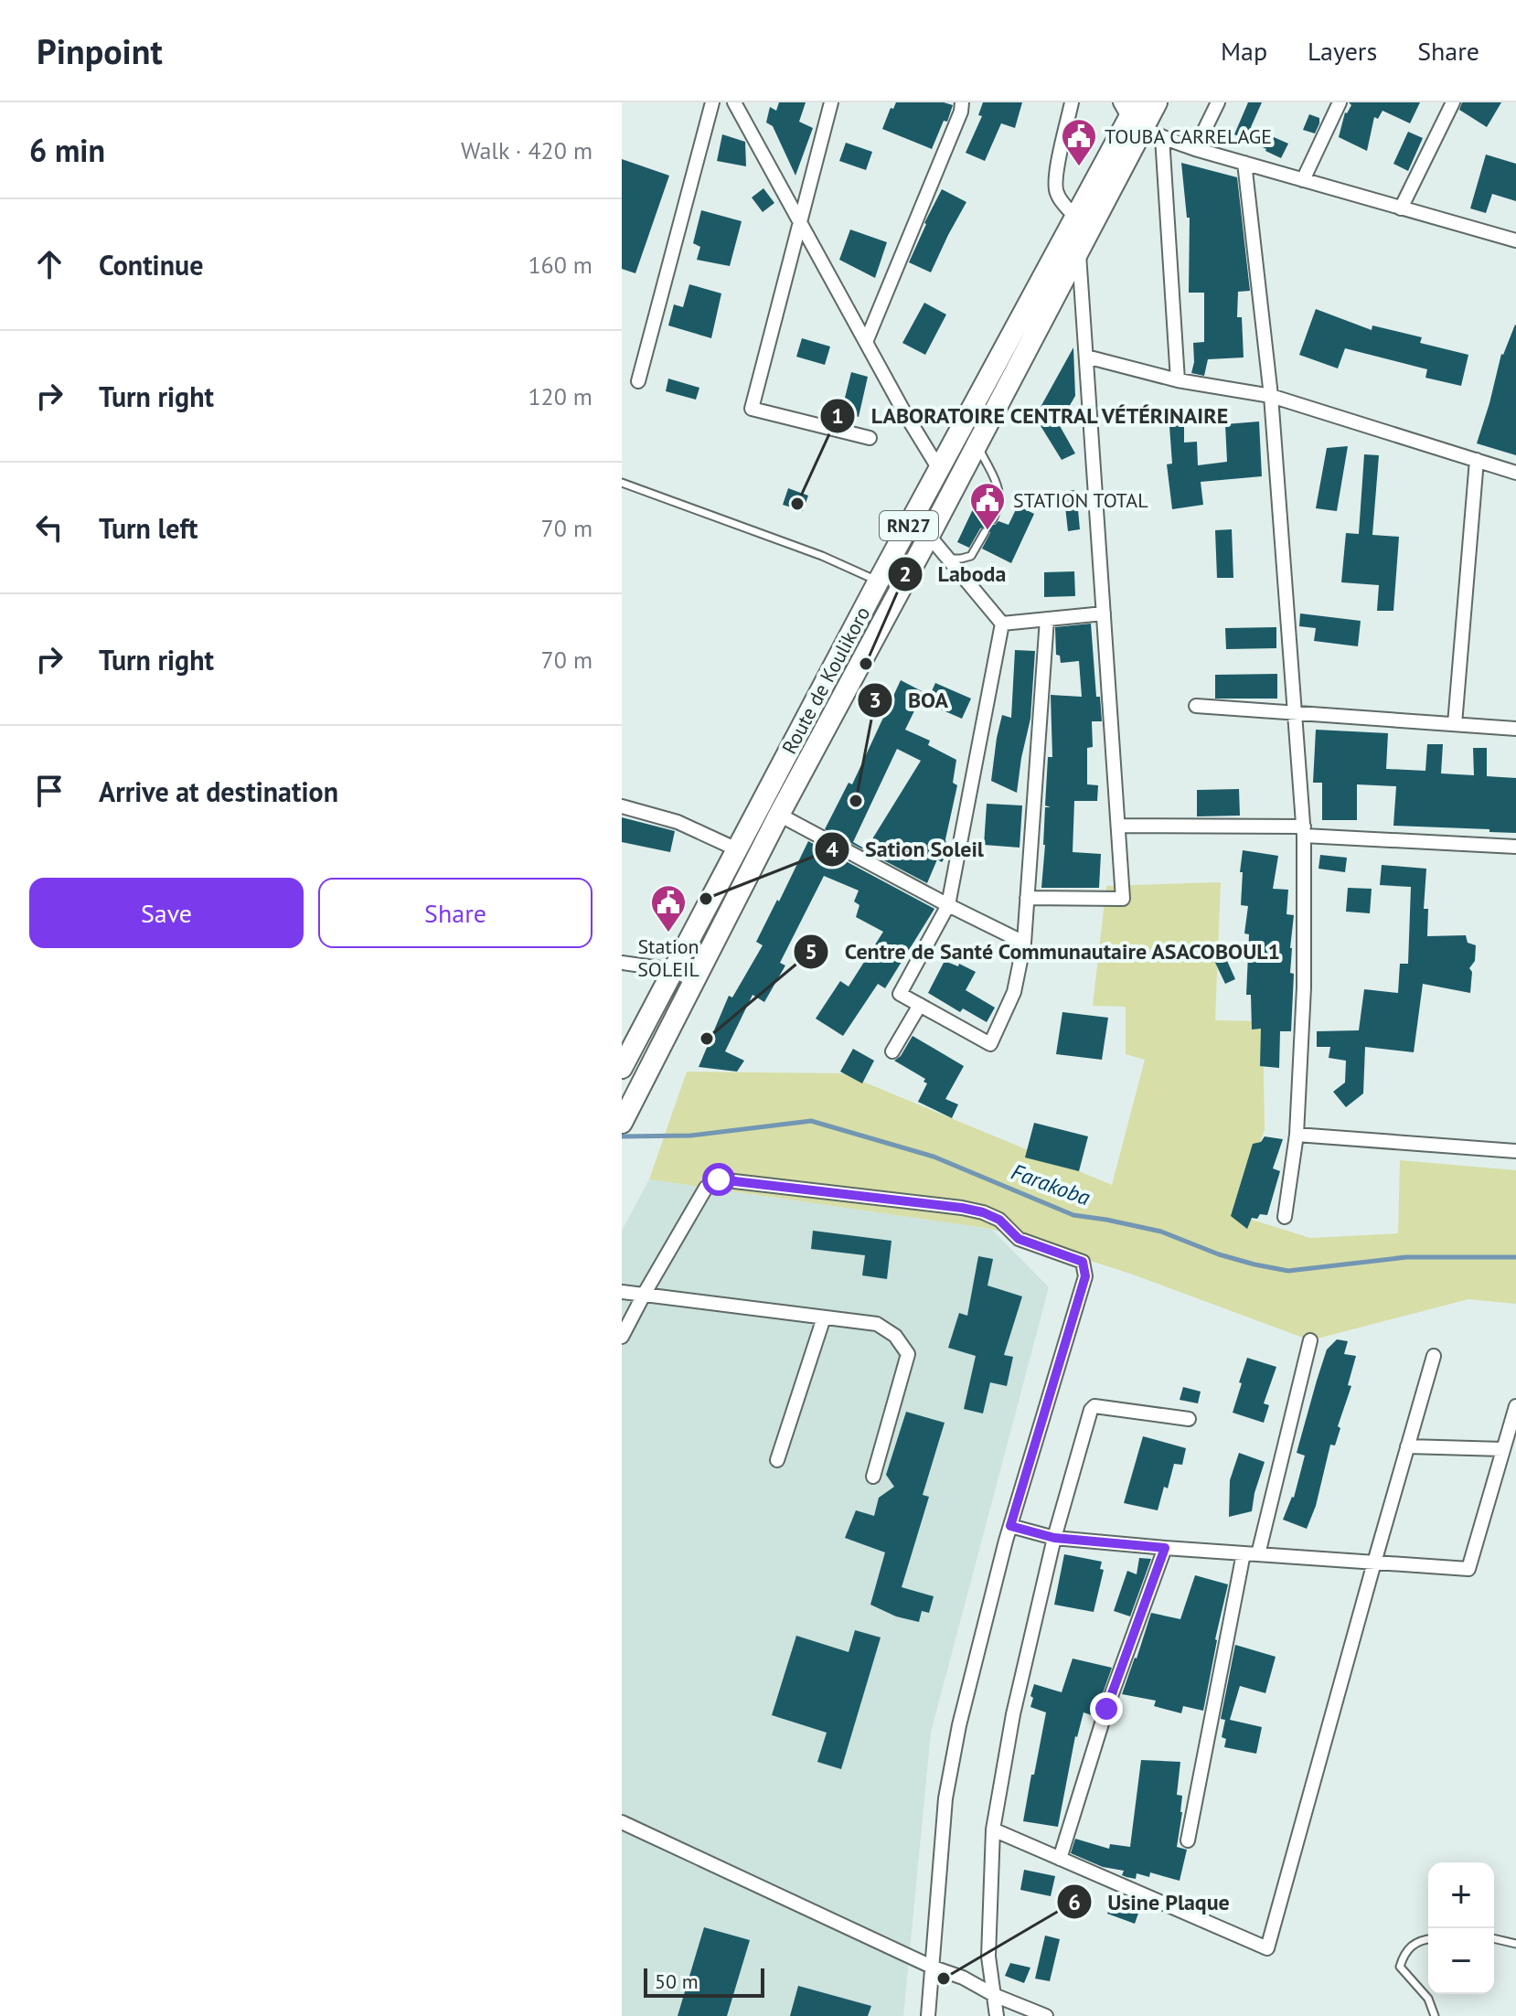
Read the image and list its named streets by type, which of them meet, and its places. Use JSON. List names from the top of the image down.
{
  "streets": {
    "main road": ["RN27", "Route de Koulikoro"]
  },
  "crossings": [
    ["RN27", "Route de Koulikoro"]
  ],
  "water": ["Farakoba"],
  "places": {
    "public building": ["TOUBA CARRELAGE", "STATION TOTAL", "Station SOLEIL"],
    "other": [
      "LABORATOIRE CENTRAL VÉTÉRINAIRE",
      "Laboda",
      "BOA",
      "Sation Soleil",
      "Centre de Santé Communautaire ASACOBOUL1",
      "Usine Plaque"
    ]
  },
  "scale_bar": "50 m",
  "page": {
    "header": "Pinpoint",
    "nav": ["Map", "Layers", "Share"],
    "heading": ["6 min", "Walk · 420 m"],
    "list": [
      ["Continue", "160 m"],
      ["Turn right", "120 m"],
      ["Turn left", "70 m"],
      ["Turn right", "70 m"],
      "Arrive at destination"
    ],
    "buttons": ["Save", "Share"],
    "map_buttons": ["+", "−"],
    "scale": "50 m"
  }
}
